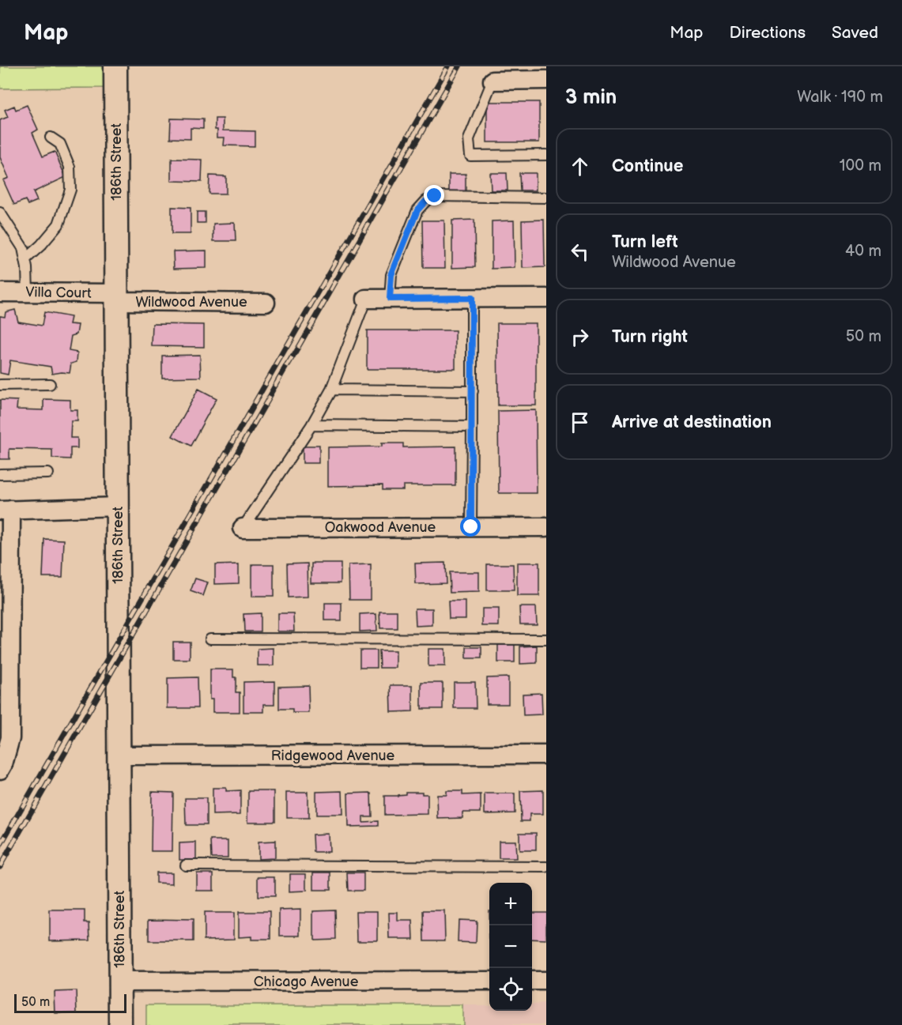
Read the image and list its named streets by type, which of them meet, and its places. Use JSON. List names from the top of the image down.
{
  "streets": {
    "street": [
      "186th Street",
      "Villa Court",
      "Wildwood Avenue",
      "Oakwood Avenue",
      "Ridgewood Avenue",
      "Chicago Avenue"
    ]
  },
  "crossings": [
    ["186th Street", "Villa Court"],
    ["186th Street", "Wildwood Avenue"],
    ["186th Street", "Ridgewood Avenue"],
    ["186th Street", "Chicago Avenue"],
    ["Villa Court", "Wildwood Avenue"]
  ],
  "scale_bar": "50 m",
  "page": {
    "header": "Map",
    "nav": ["Map", "Directions", "Saved"],
    "heading": ["3 min", "Walk · 190 m"],
    "list": [
      ["Continue", "100 m"],
      ["Turn left", "Wildwood Avenue", "40 m"],
      ["Turn right", "50 m"],
      "Arrive at destination"
    ],
    "map_buttons": ["+", "−"],
    "scale": "50 m"
  }
}
